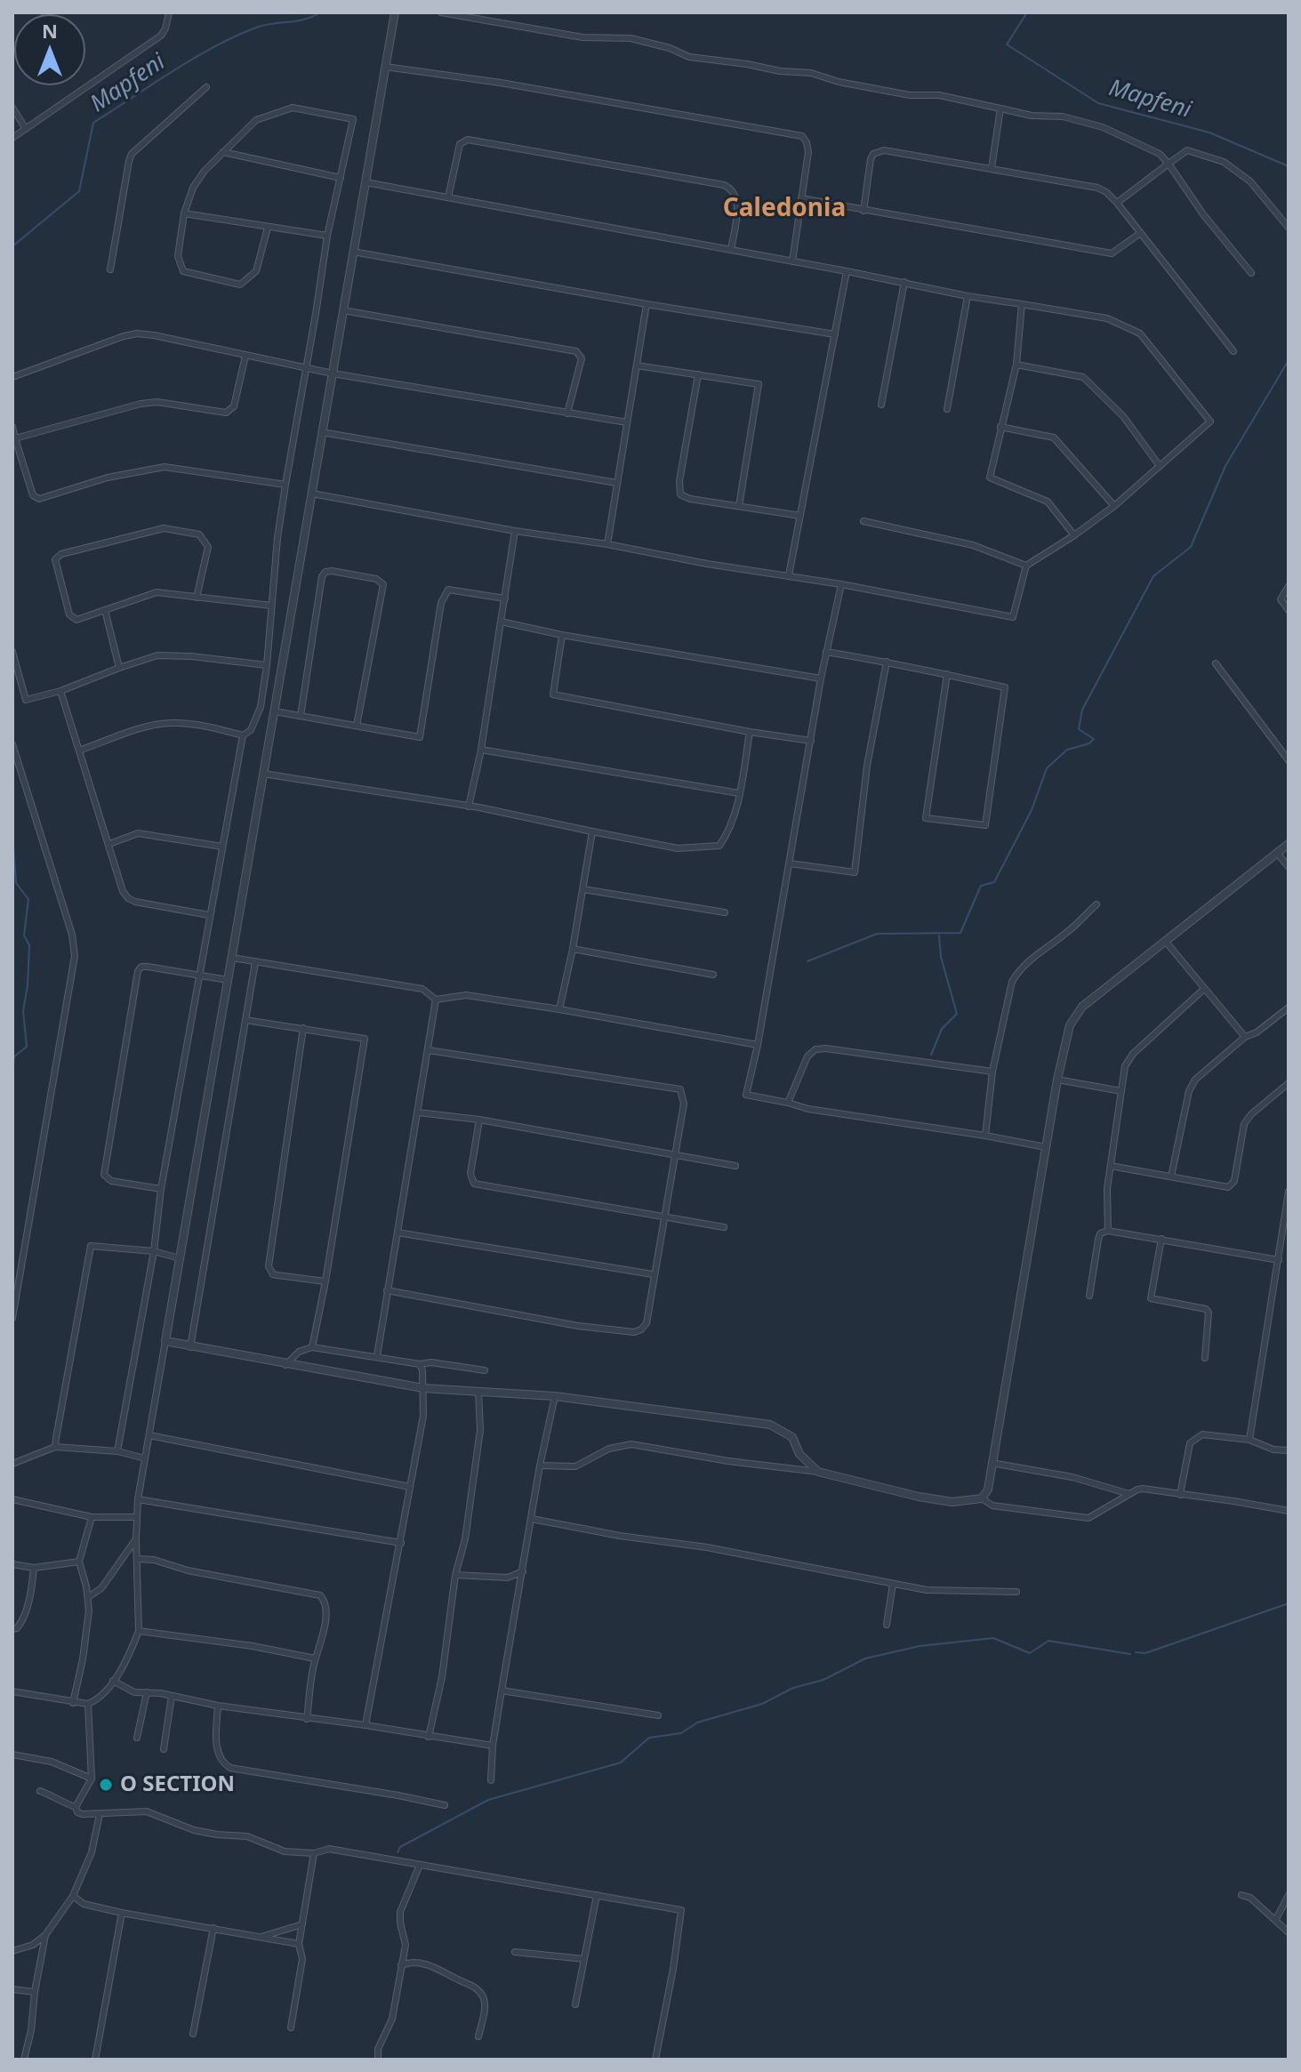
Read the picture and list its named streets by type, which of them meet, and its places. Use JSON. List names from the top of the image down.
{
  "districts": ["Caledonia"],
  "water": ["Mapfeni"],
  "places": ["O SECTION"],
  "north": "top"
}
